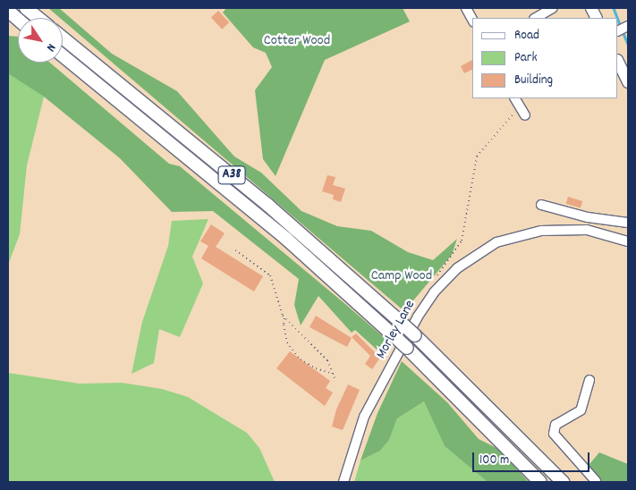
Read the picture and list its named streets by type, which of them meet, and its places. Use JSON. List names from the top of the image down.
{
  "streets": {
    "highway": ["A38"],
    "street": ["Morley Lane"]
  },
  "parks": ["Cotter Wood", "Camp Wood"],
  "legend": ["Road", "Park", "Building"],
  "scale_bar": "100 m",
  "north": "bottom right"
}
